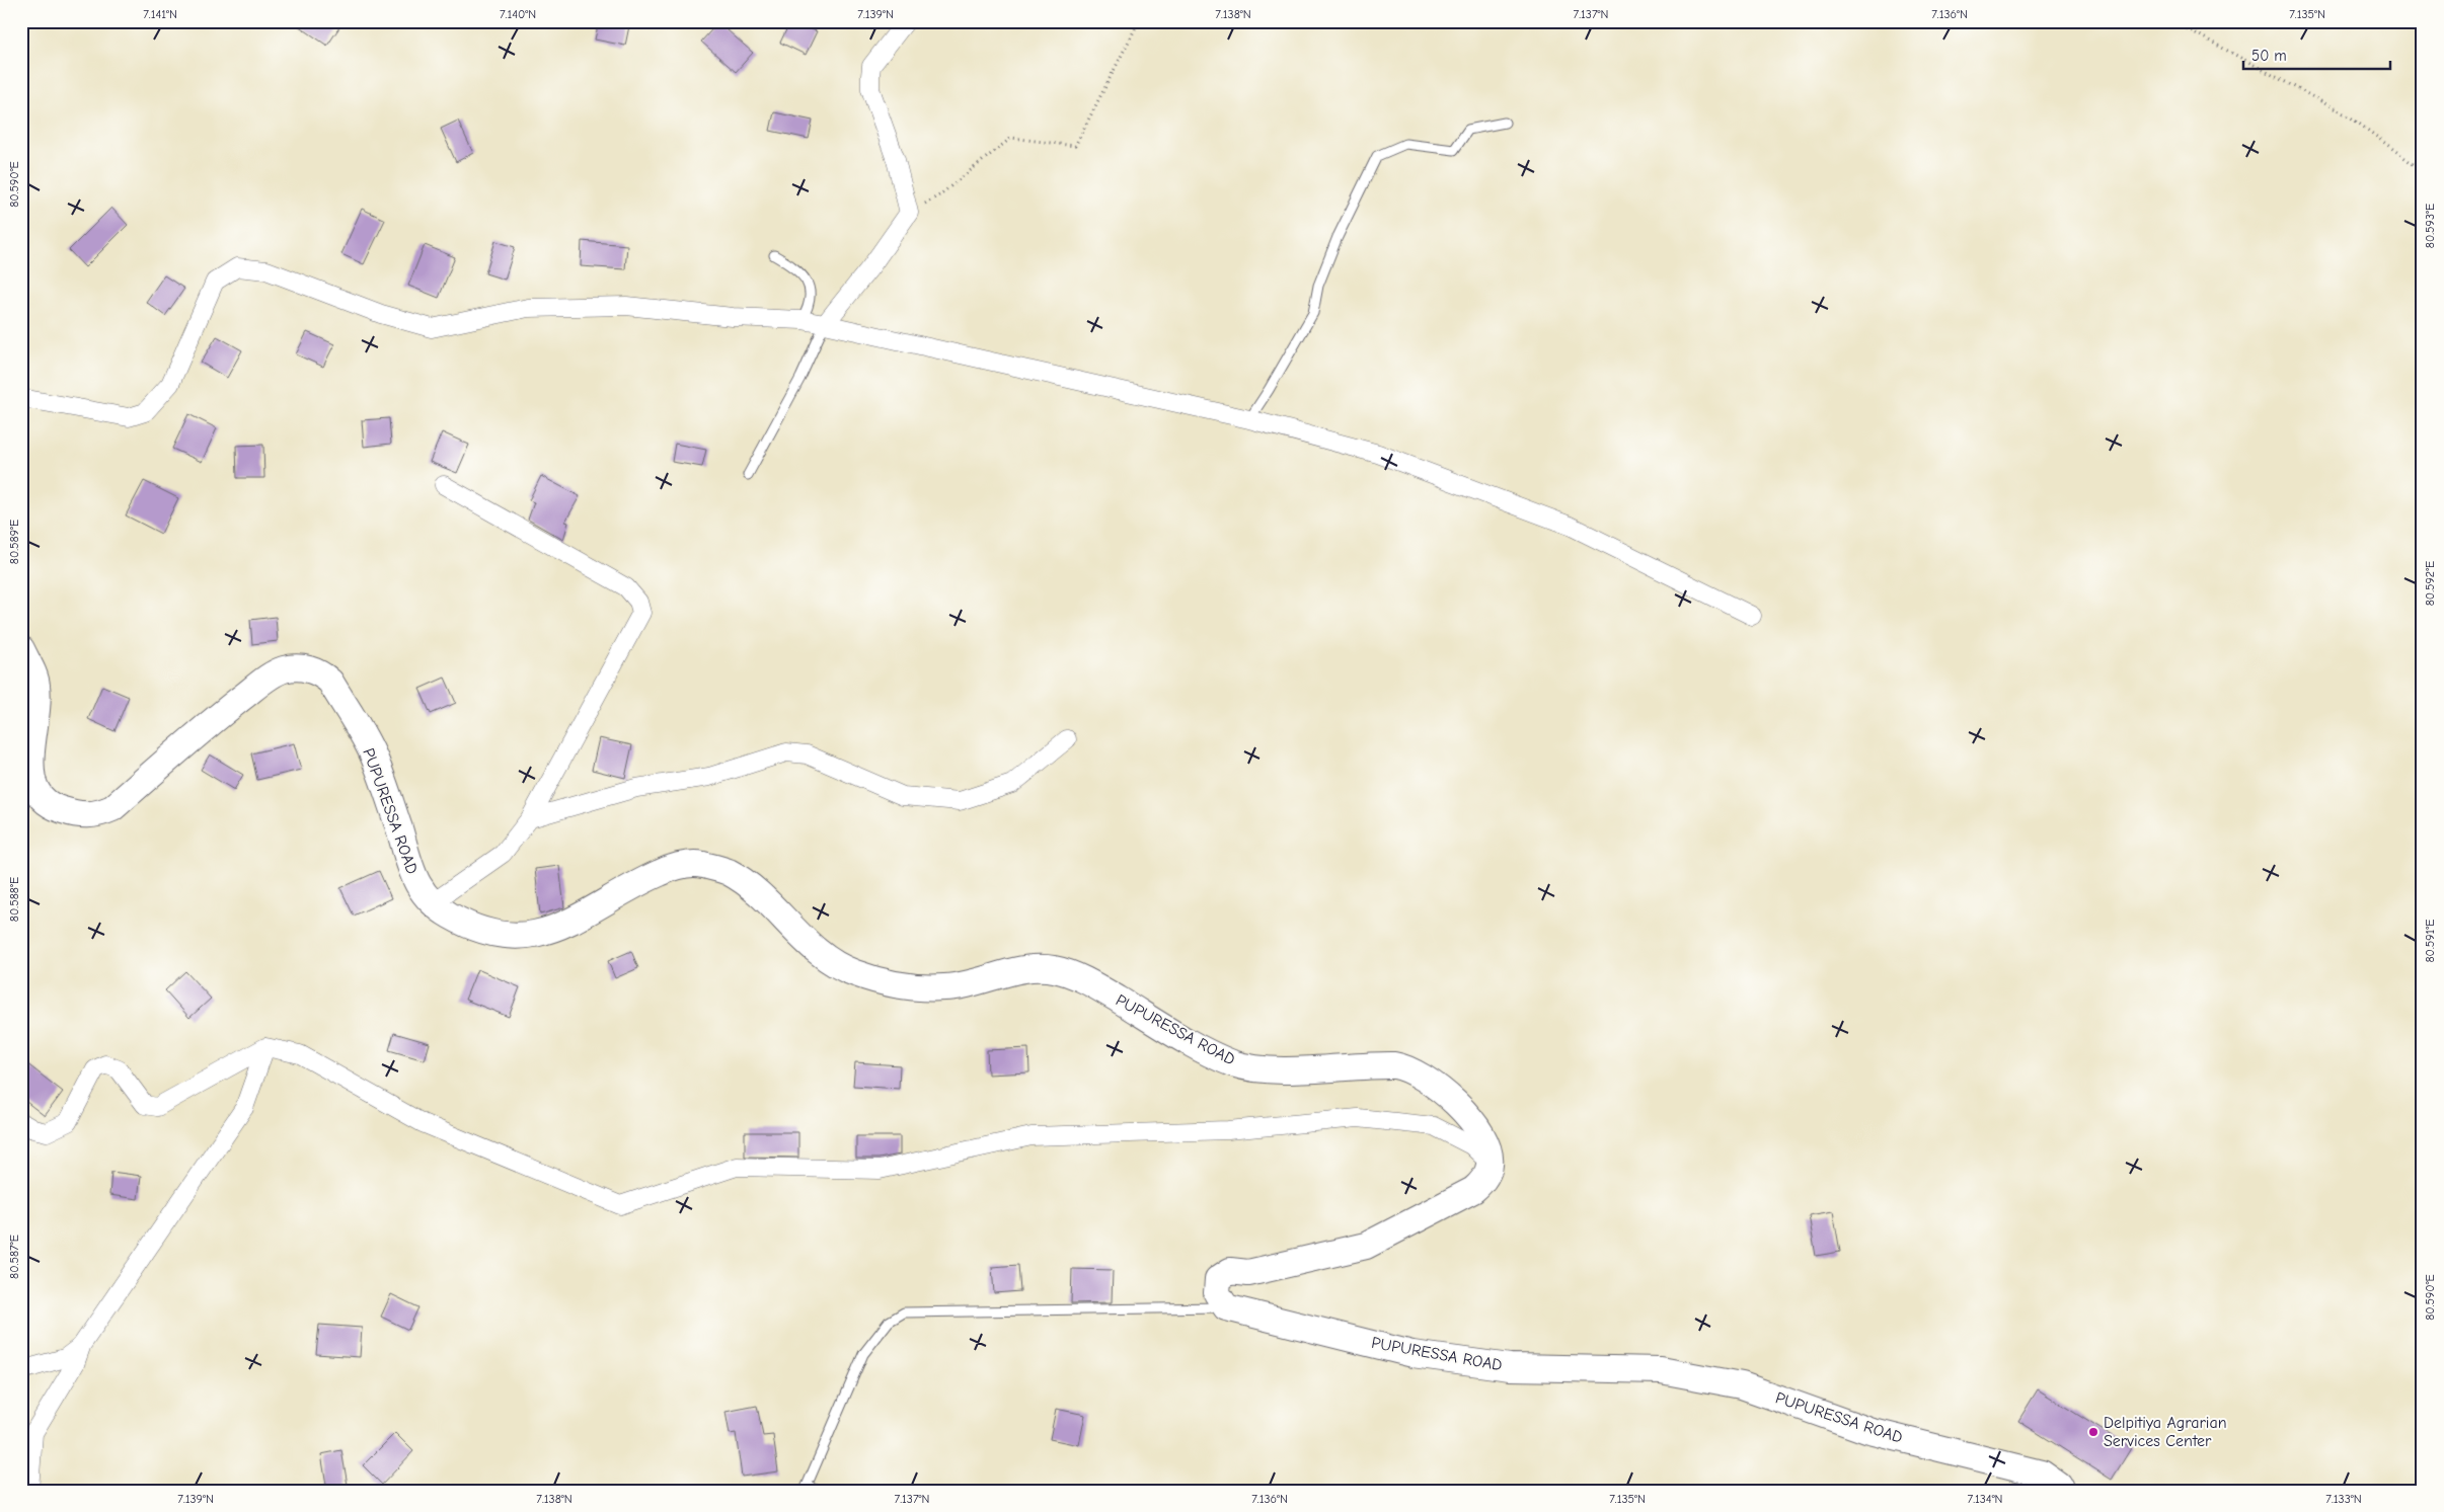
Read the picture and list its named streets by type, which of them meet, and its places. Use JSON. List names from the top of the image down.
{
  "streets": {
    "main road": ["PUPURESSA ROAD"]
  },
  "places": ["Delpitiya Agrarian Services Center"],
  "scale_bar": "50 m",
  "coordinates": [
    "7.141°N",
    "7.140°N",
    "7.139°N",
    "7.138°N",
    "7.137°N",
    "7.136°N",
    "7.135°N",
    "80.590°E",
    "80.593°E",
    "80.589°E",
    "80.592°E",
    "80.588°E",
    "80.591°E",
    "80.587°E",
    "7.134°N",
    "7.133°N"
  ]
}
